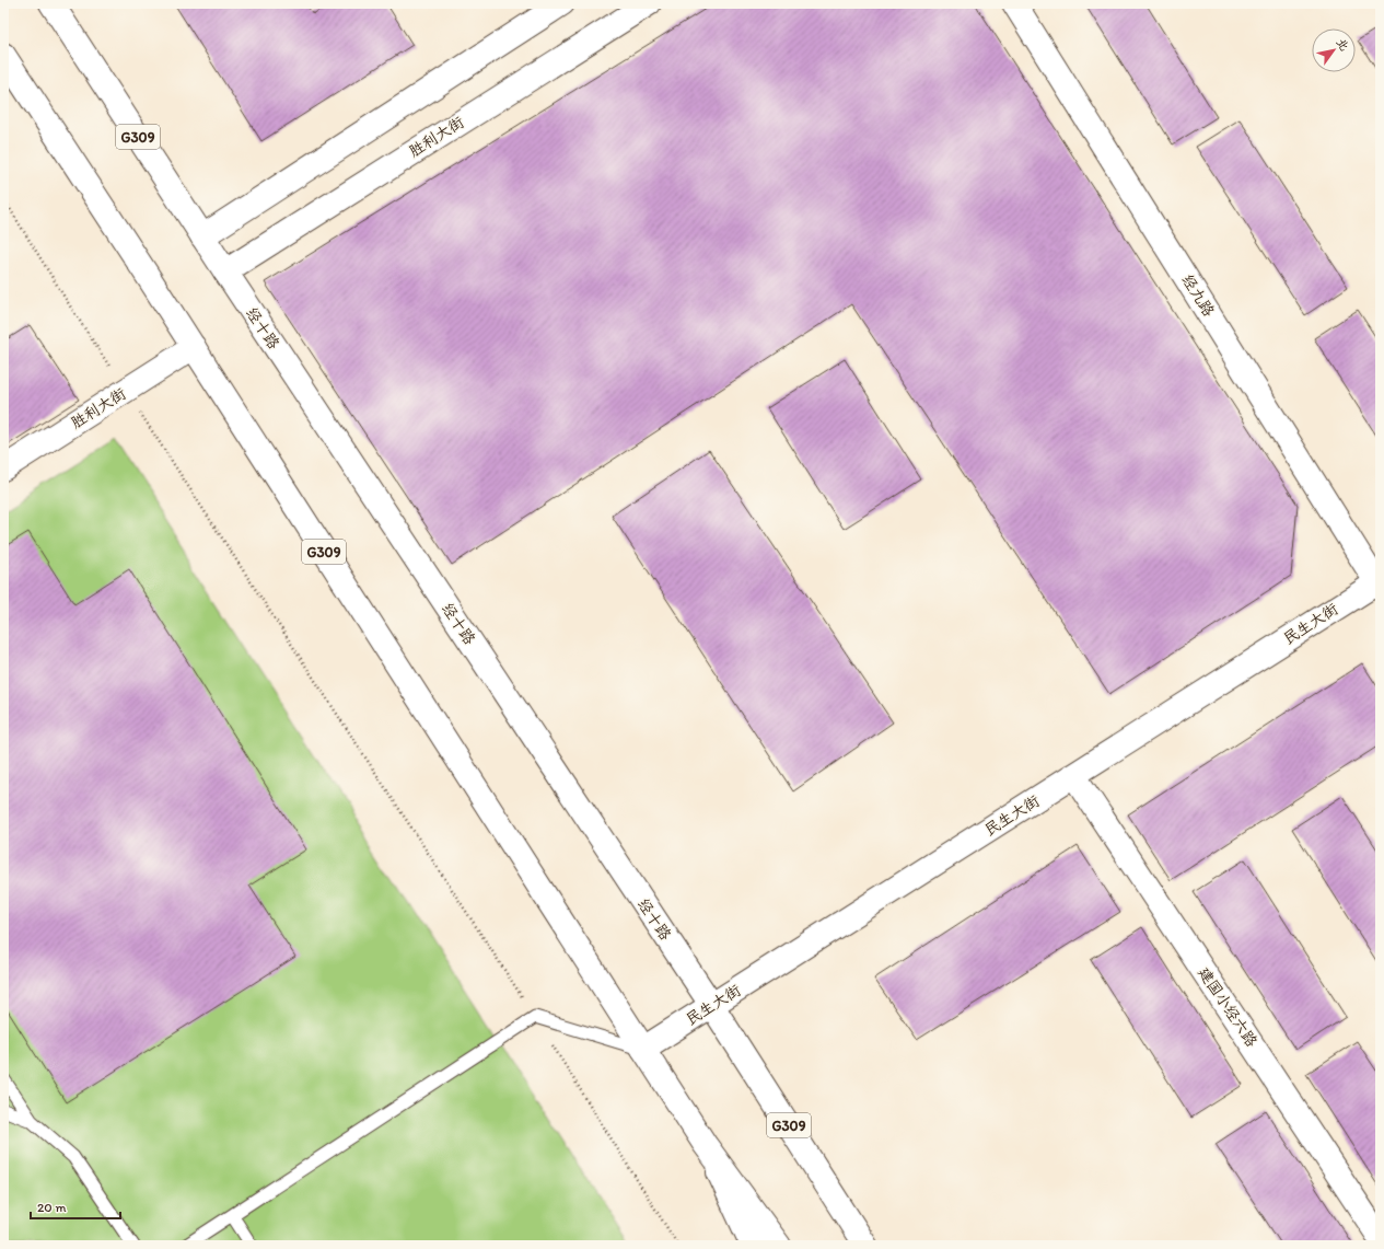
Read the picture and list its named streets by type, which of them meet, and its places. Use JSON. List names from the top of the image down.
{
  "streets": {
    "main road": [
      "G309",
      "胜利大街",
      "经九路",
      "经十路",
      "民生大街",
      "建国小经六路"
    ]
  },
  "crossings": [
    ["G309", "胜利大街"],
    ["G309", "民生大街"],
    ["胜利大街", "经十路"],
    ["经九路", "民生大街"],
    ["经十路", "民生大街"],
    ["民生大街", "建国小经六路"]
  ],
  "scale_bar": "20 m",
  "north": "top right"
}
